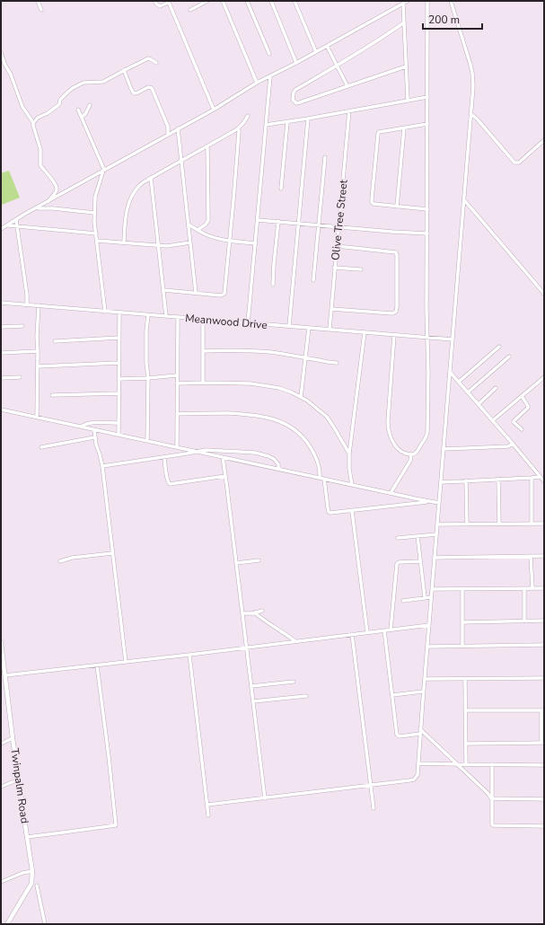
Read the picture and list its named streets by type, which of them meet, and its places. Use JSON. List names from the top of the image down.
{
  "streets": {
    "main road": ["Twinpalm Road"],
    "street": ["Olive Tree Street", "Meanwood Drive"]
  },
  "crossings": [
    ["Olive Tree Street", "Meanwood Drive"]
  ],
  "scale_bar": "200 m"
}
